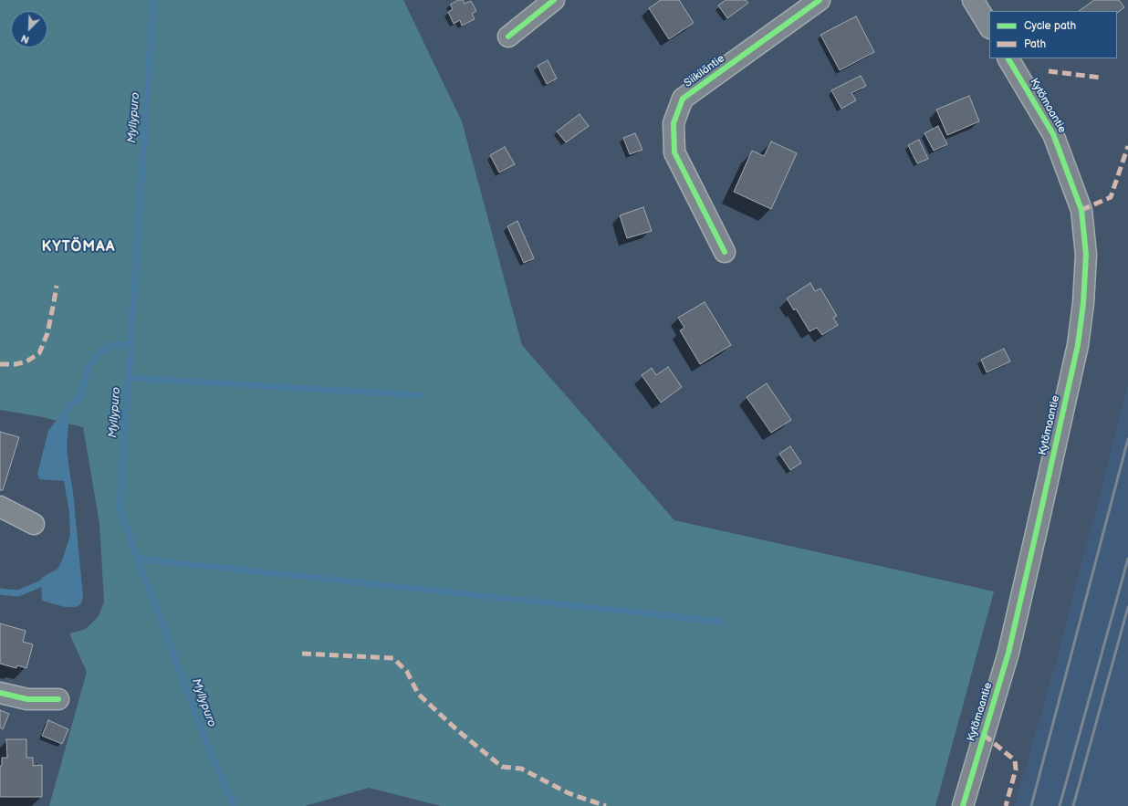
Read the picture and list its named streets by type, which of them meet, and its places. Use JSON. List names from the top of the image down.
{
  "streets": {
    "street": ["Siikiläntie", "Kytömaantie"]
  },
  "districts": ["KYTÖMAA"],
  "water": ["Myllypuro"],
  "legend": ["Cycle path", "Path"],
  "north": "bottom left"
}
